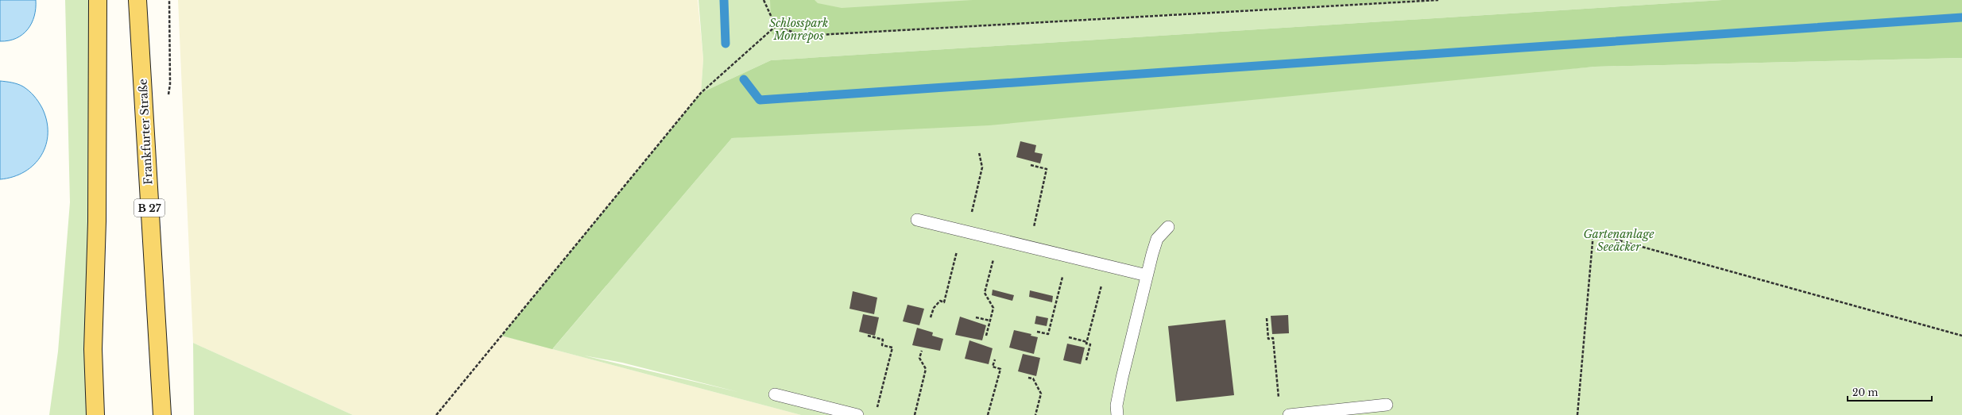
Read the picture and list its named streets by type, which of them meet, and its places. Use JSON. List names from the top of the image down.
{
  "streets": {
    "main road": ["Frankfurter Straße", "B 27"]
  },
  "parks": ["Schlosspark Monrepos", "Gartenanlage Seeäcker"],
  "scale_bar": "20 m"
}
